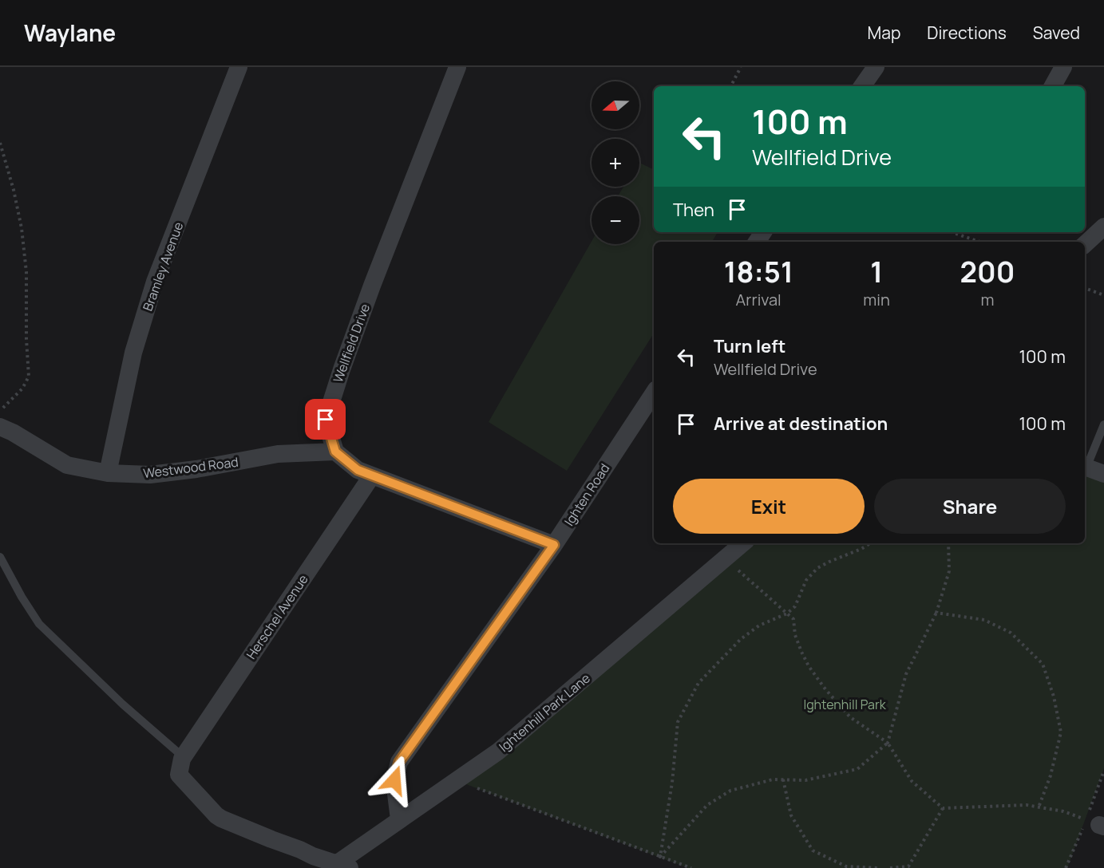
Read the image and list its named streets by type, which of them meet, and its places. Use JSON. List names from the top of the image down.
{
  "streets": {
    "street": [
      "Bramley Avenue",
      "Wellfield Drive",
      "Westwood Road",
      "Ighten Road",
      "Herschel Avenue",
      "Ightenhill Park Lane"
    ]
  },
  "crossings": [
    ["Bramley Avenue", "Westwood Road"],
    ["Wellfield Drive", "Westwood Road"],
    ["Ighten Road", "Ightenhill Park Lane"]
  ],
  "parks": ["Ightenhill Park"],
  "north": "left",
  "page": {
    "header": "Waylane",
    "nav": ["Map", "Directions", "Saved"],
    "map_buttons": ["+", "−"],
    "turn": ["100 m", "Wellfield Drive"],
    "then": "Then",
    "eta": [
      "18:51",
      "Arrival",
      "1",
      "min",
      "200",
      "m"
    ],
    "list": [
      {
        "name": "Turn left",
        "note": "Wellfield Drive",
        "value": "100 m"
      },
      {
        "name": "Arrive at destination",
        "value": "100 m"
      }
    ],
    "buttons": ["Exit", "Share"]
  }
}
